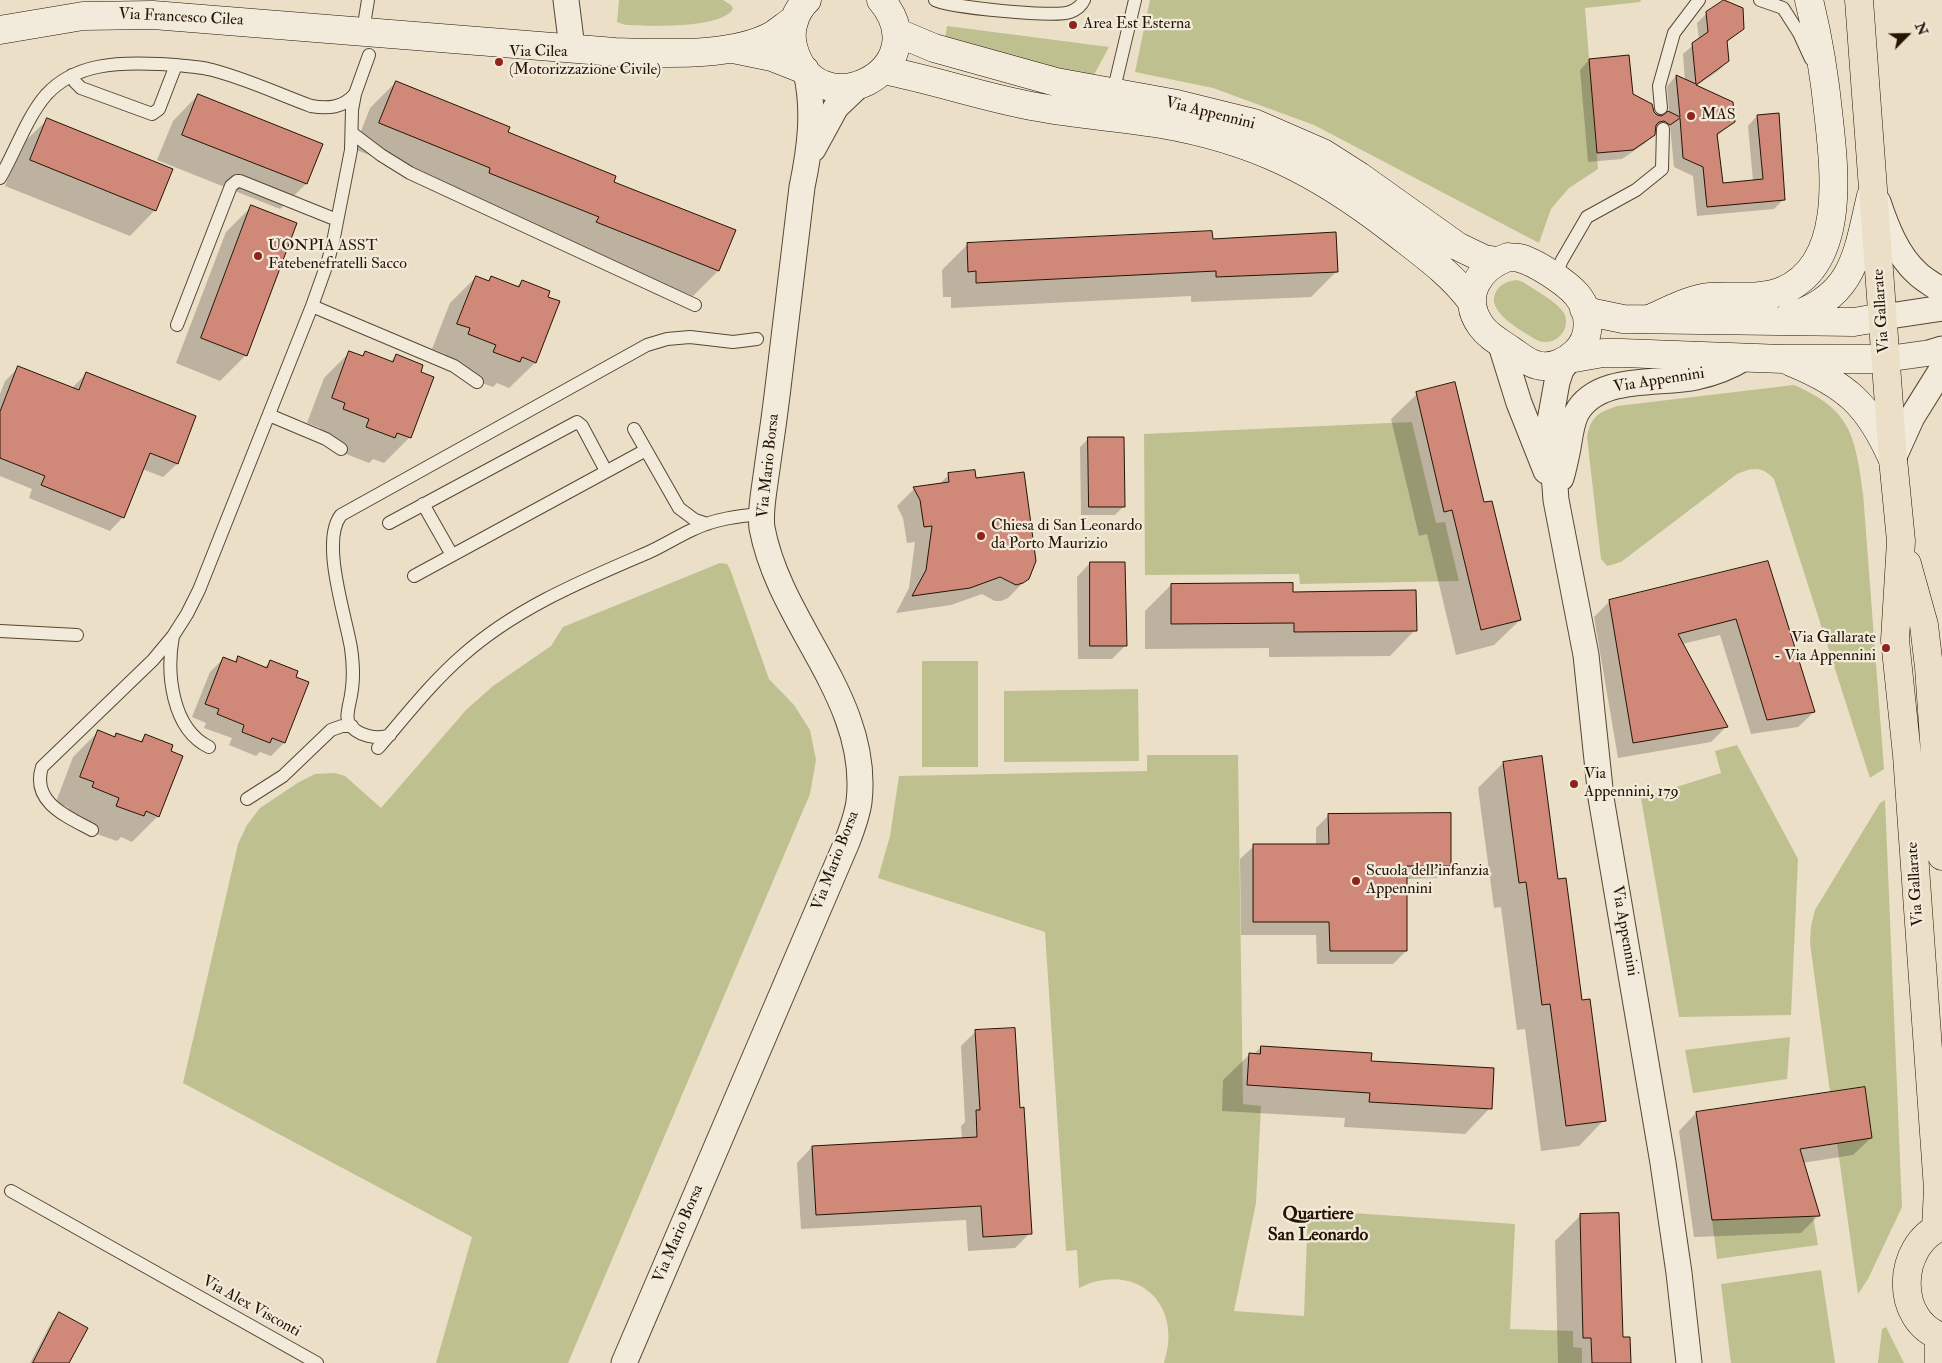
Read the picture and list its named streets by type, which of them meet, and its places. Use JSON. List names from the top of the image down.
{
  "streets": {
    "main road": ["Via Gallarate"],
    "street": ["Via Francesco Cilea", "Via Appennini", "Via Mario Borsa"],
    "lane": ["Via Alex Visconti"]
  },
  "crossings": [
    ["Via Francesco Cilea", "Via Mario Borsa"],
    ["Via Appennini", "Via Gallarate"]
  ],
  "districts": ["Quartiere San Leonardo"],
  "places": [
    "Area Est Esterna",
    "Via Cilea (Motorizzazione Civile)",
    "MAS",
    "UONPIA ASST Fatebenefratelli Sacco",
    "Chiesa di San Leonardo da Porto Maurizio",
    "Via Gallarate - Via Appennini",
    "Via Appennini, 179",
    "Scuola dell'infanzia Appennini"
  ],
  "north": "top right"
}
